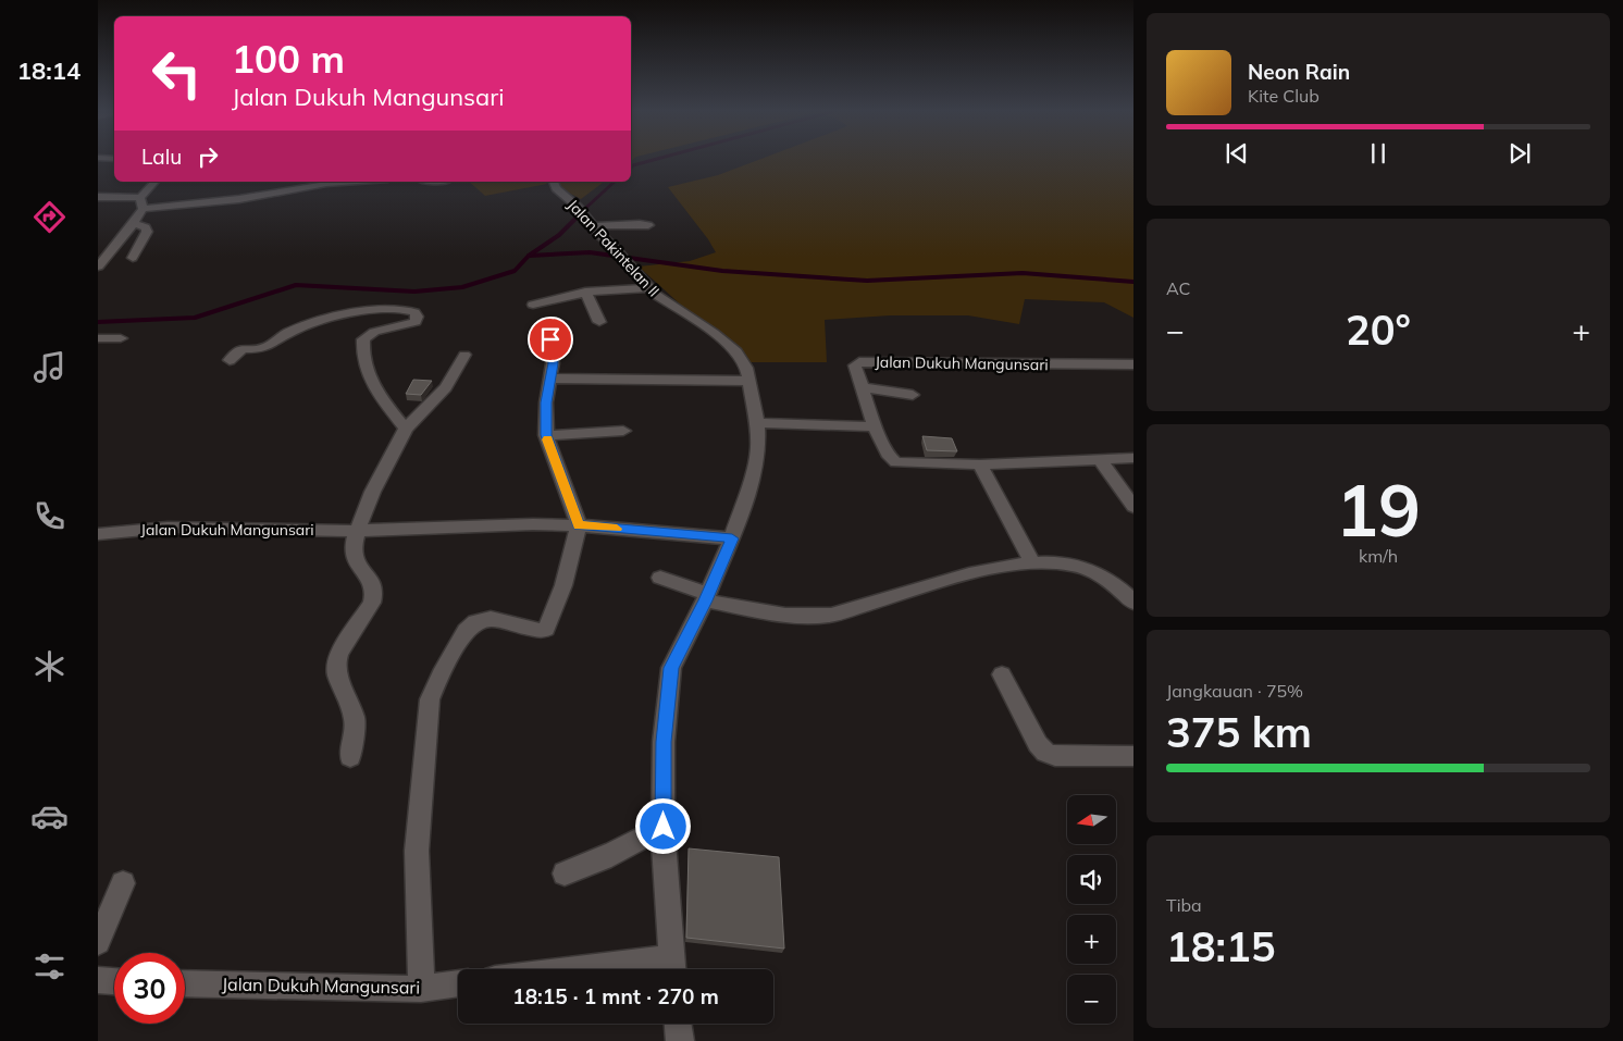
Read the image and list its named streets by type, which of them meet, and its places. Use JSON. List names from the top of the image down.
{
  "streets": {
    "street": ["Jalan Pakintelan II", "Jalan Dukuh Mangunsari"]
  },
  "crossings": [
    ["Jalan Pakintelan II", "Jalan Dukuh Mangunsari"]
  ],
  "north": "left",
  "page": {
    "tabs": "18:14",
    "turn": ["100 m", "Jalan Dukuh Mangunsari"],
    "song": ["Neon Rain", "Kite Club"],
    "then": "Lalu",
    "tile": [
      "AC",
      ["19", "km/h"],
      ["Jangkauan · 75%", "375 km"],
      ["Tiba", "18:15"]
    ],
    "heat": ["−", "20°", "+"],
    "map_buttons": ["+", "−"],
    "limit": "30",
    "trip": "18:15 · 1 mnt · 270 m"
  }
}
